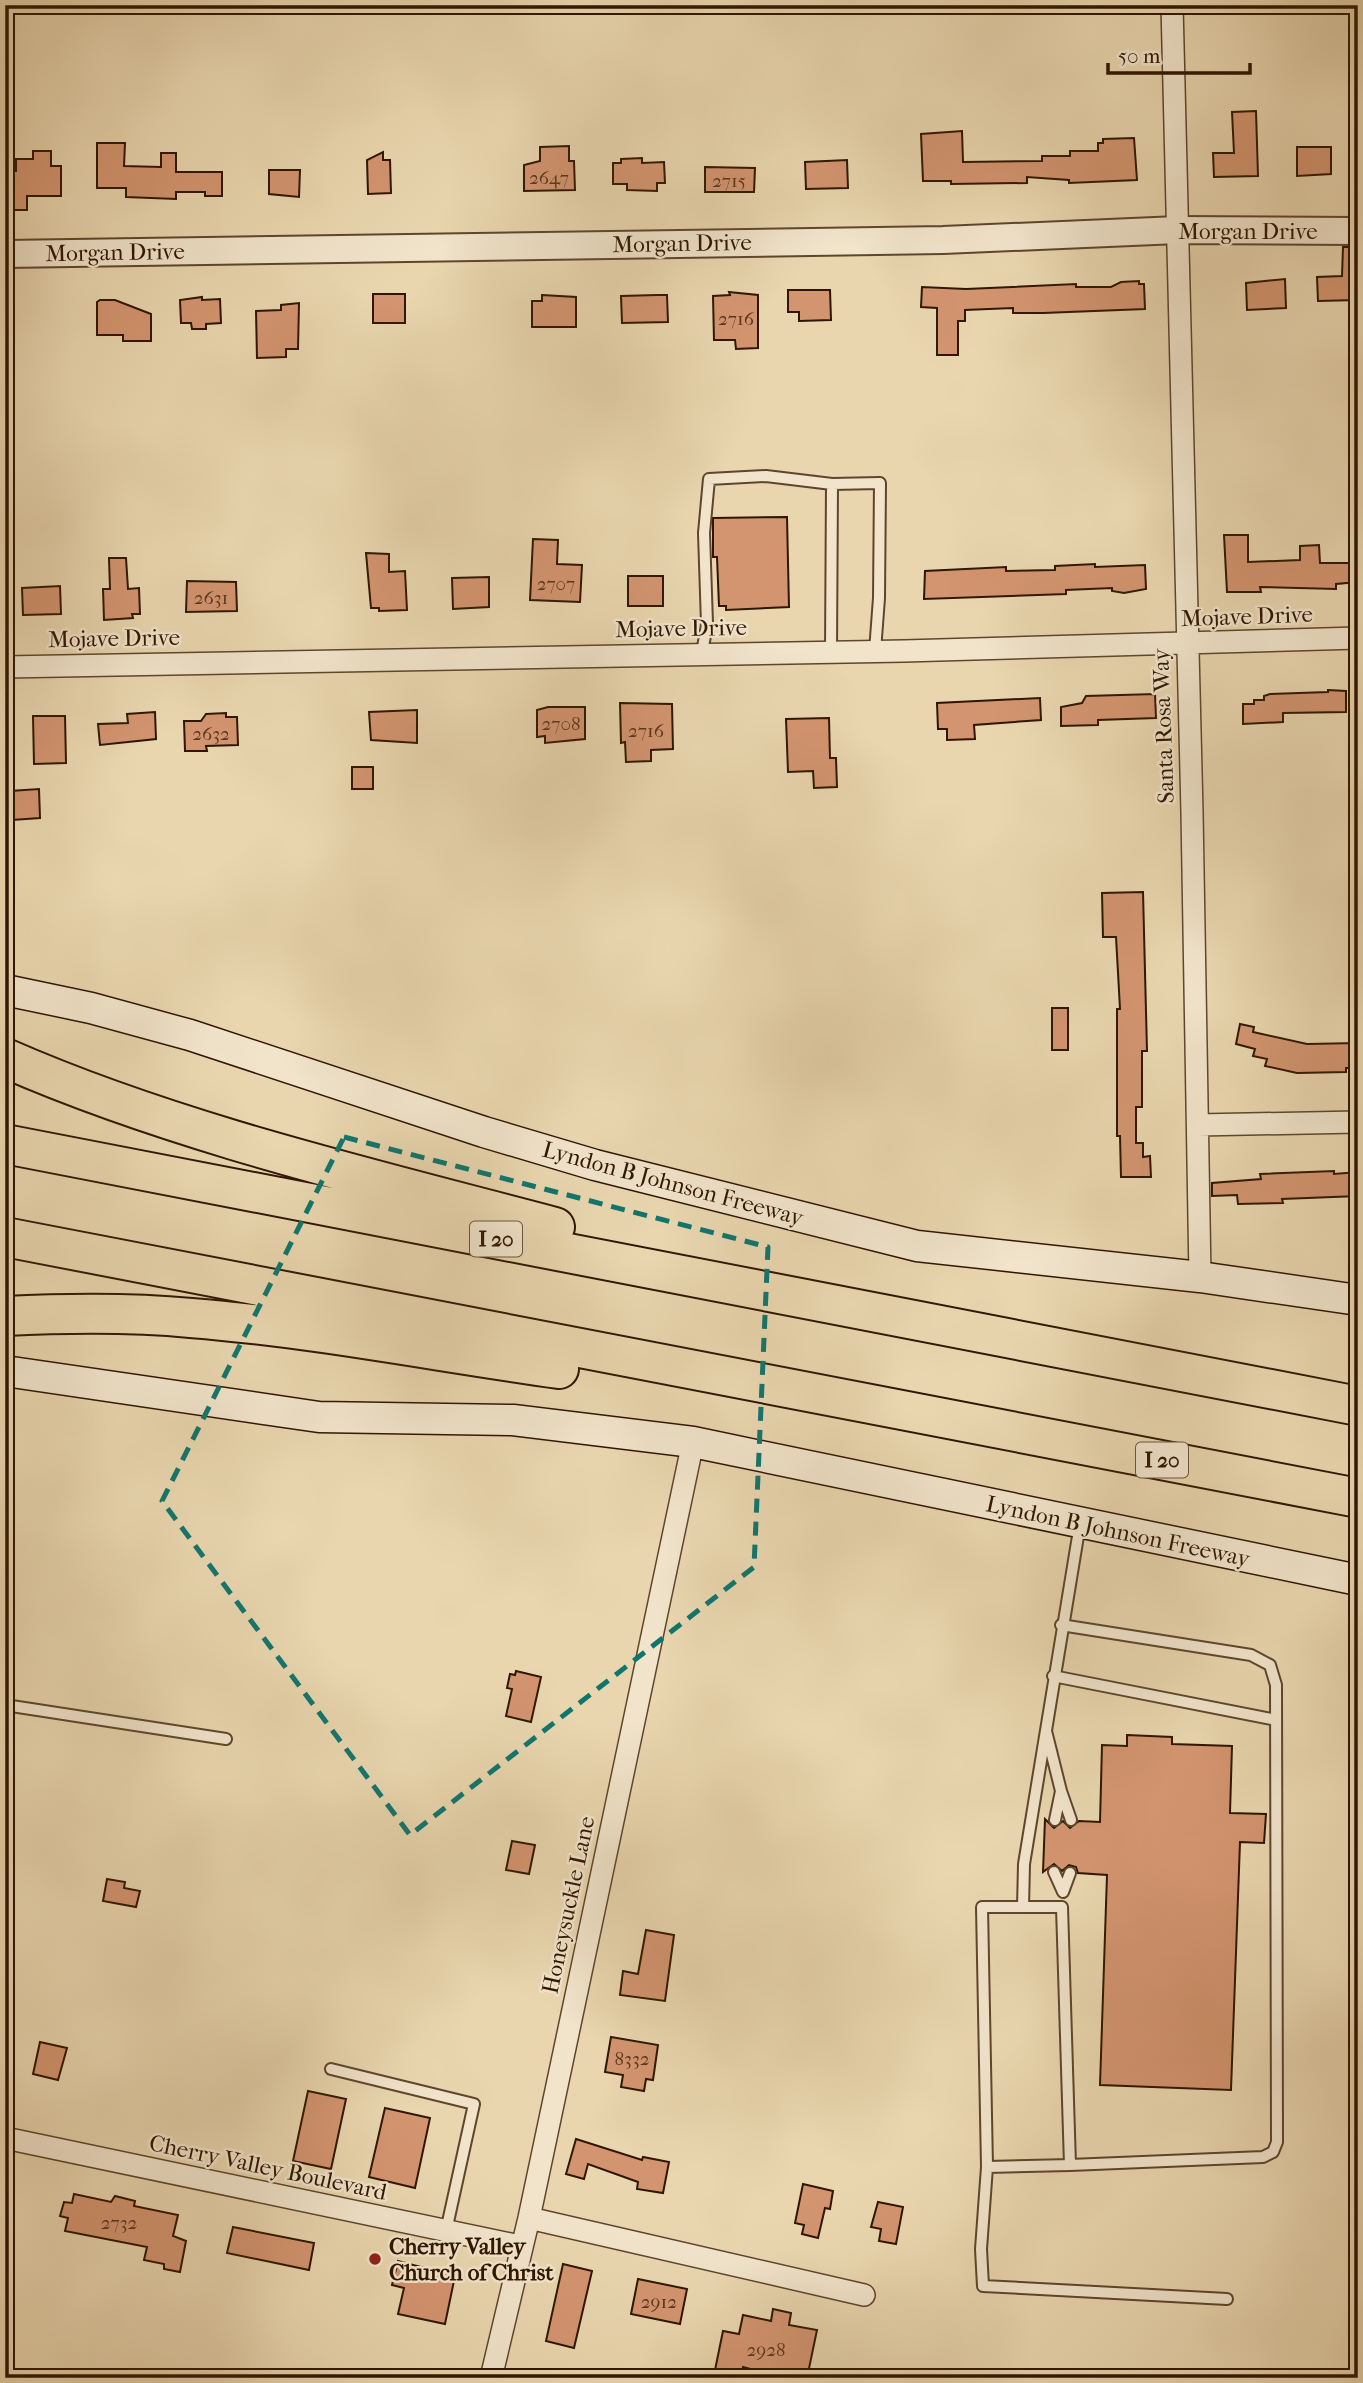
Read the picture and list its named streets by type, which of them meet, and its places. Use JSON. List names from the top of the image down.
{
  "streets": {
    "highway": ["I 20"],
    "main road": ["Lyndon B Johnson Freeway"],
    "street": [
      "Morgan Drive",
      "Mojave Drive",
      "Santa Rosa Way",
      "Honeysuckle Lane",
      "Cherry Valley Boulevard"
    ]
  },
  "crossings": [
    ["Morgan Drive", "Santa Rosa Way"],
    ["Mojave Drive", "Santa Rosa Way"],
    ["Santa Rosa Way", "Lyndon B Johnson Freeway"],
    ["Lyndon B Johnson Freeway", "Honeysuckle Lane"],
    ["Honeysuckle Lane", "Cherry Valley Boulevard"]
  ],
  "places": ["Cherry Valley Church of Christ"],
  "house_numbers": [
    "2647",
    "2715",
    "2716",
    "2707",
    "2631",
    "2708",
    "2716",
    "2632",
    "8332",
    "2732",
    "2912",
    "2928"
  ],
  "scale_bar": "50 m"
}
